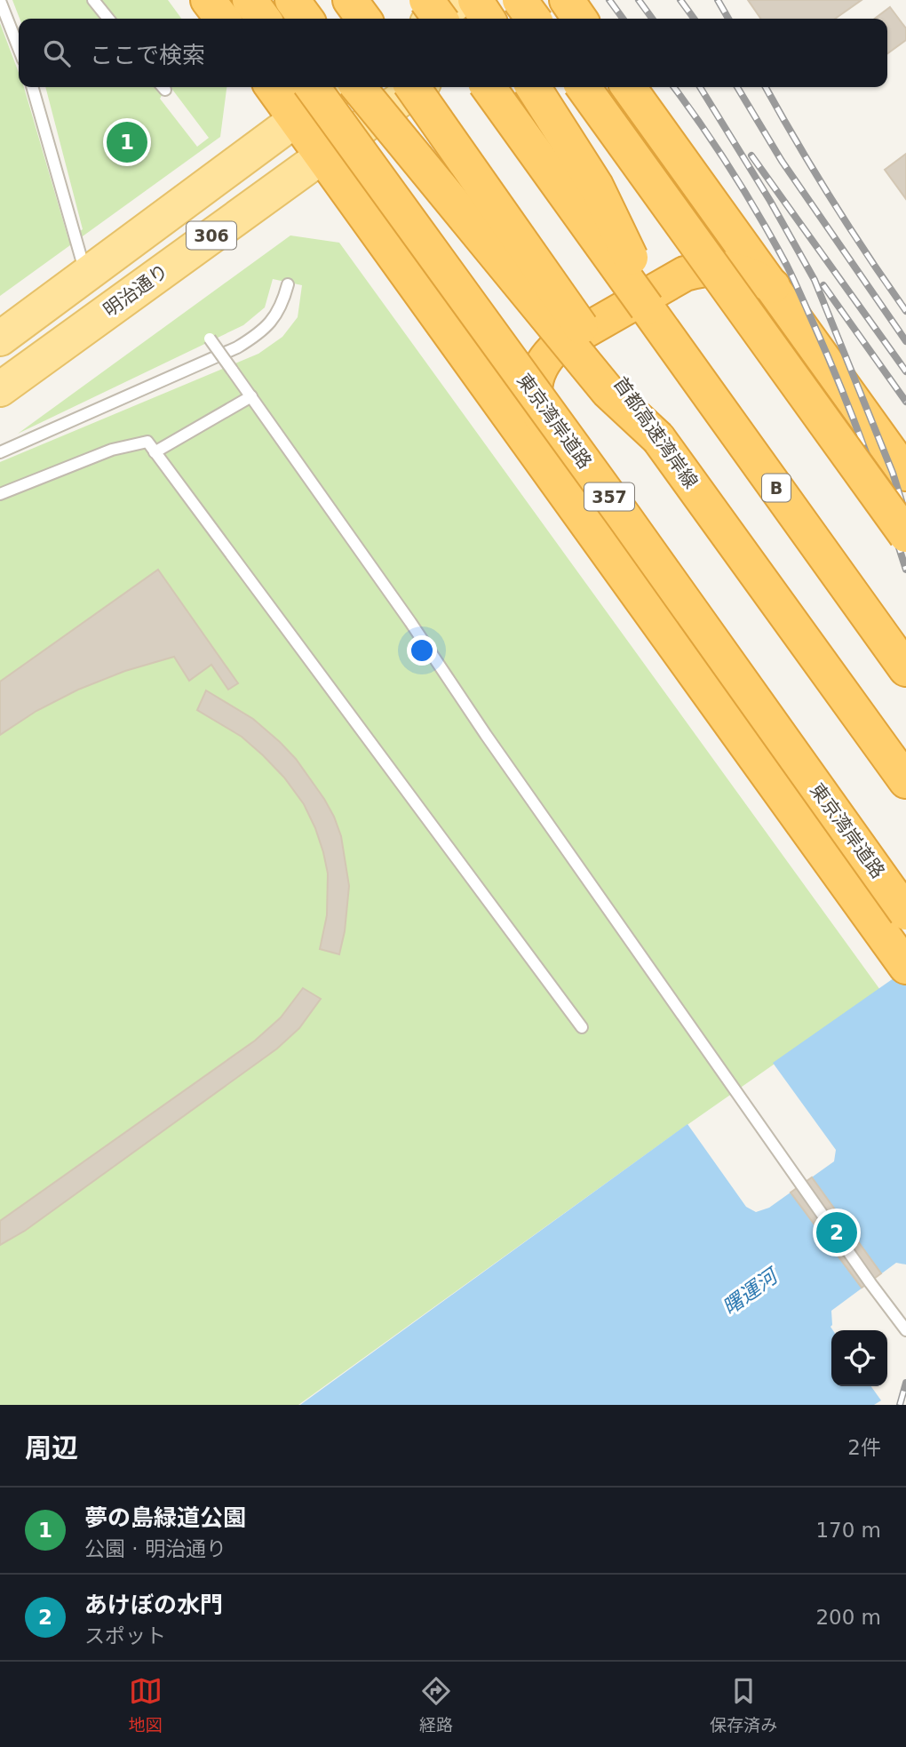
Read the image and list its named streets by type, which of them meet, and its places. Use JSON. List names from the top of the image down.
{
  "streets": {
    "highway": [
      "東京湾岸道路",
      "首都高速湾岸線",
      "B",
      "357"
    ],
    "main road": ["306", "明治通り"]
  },
  "crossings": [
    ["306", "357"],
    ["明治通り", "357"]
  ],
  "water": ["曙運河"],
  "page": {
    "search": "ここで検索",
    "pins": ["1", "2"],
    "heading": ["周辺", "2件"],
    "list": [
      {
        "mark": "1",
        "name": "夢の島緑道公園",
        "note": "公園 · 明治通り",
        "value": "170 m"
      },
      {
        "mark": "2",
        "name": "あけぼの水門",
        "note": "スポット",
        "value": "200 m"
      }
    ],
    "nav": ["地図", "経路", "保存済み"]
  }
}
